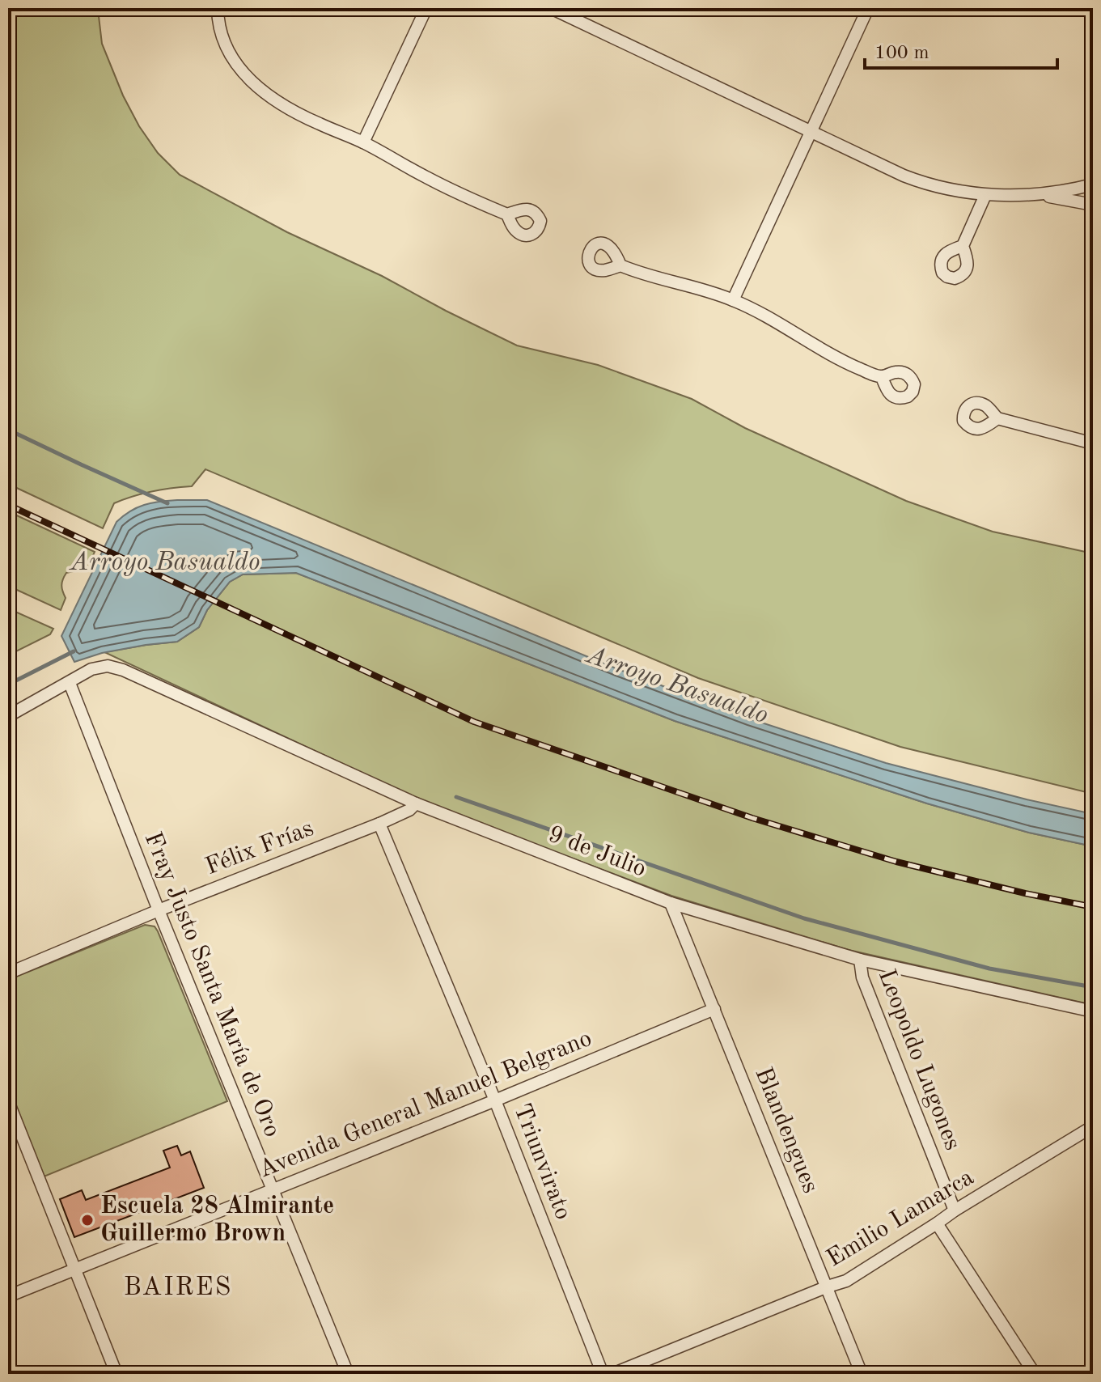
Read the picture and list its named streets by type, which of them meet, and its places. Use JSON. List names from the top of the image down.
{
  "streets": {
    "street": [
      "Félix Frías",
      "9 de Julio",
      "Fray Justo Santa María de Oro",
      "Leopoldo Lugones",
      "Avenida General Manuel Belgrano",
      "Blandengues",
      "Triunvirato",
      "Emilio Lamarca"
    ]
  },
  "crossings": [
    ["Félix Frías", "9 de Julio"],
    ["Félix Frías", "Fray Justo Santa María de Oro"],
    ["Félix Frías", "Triunvirato"],
    ["9 de Julio", "Fray Justo Santa María de Oro"],
    ["9 de Julio", "Leopoldo Lugones"],
    ["9 de Julio", "Blandengues"],
    ["Fray Justo Santa María de Oro", "Avenida General Manuel Belgrano"],
    ["Leopoldo Lugones", "Emilio Lamarca"],
    ["Avenida General Manuel Belgrano", "Blandengues"],
    ["Avenida General Manuel Belgrano", "Triunvirato"],
    ["Blandengues", "Emilio Lamarca"]
  ],
  "districts": ["BAIRES"],
  "water": ["Arroyo Basualdo"],
  "places": ["Escuela 28 Almirante Guillermo Brown"],
  "scale_bar": "100 m"
}
